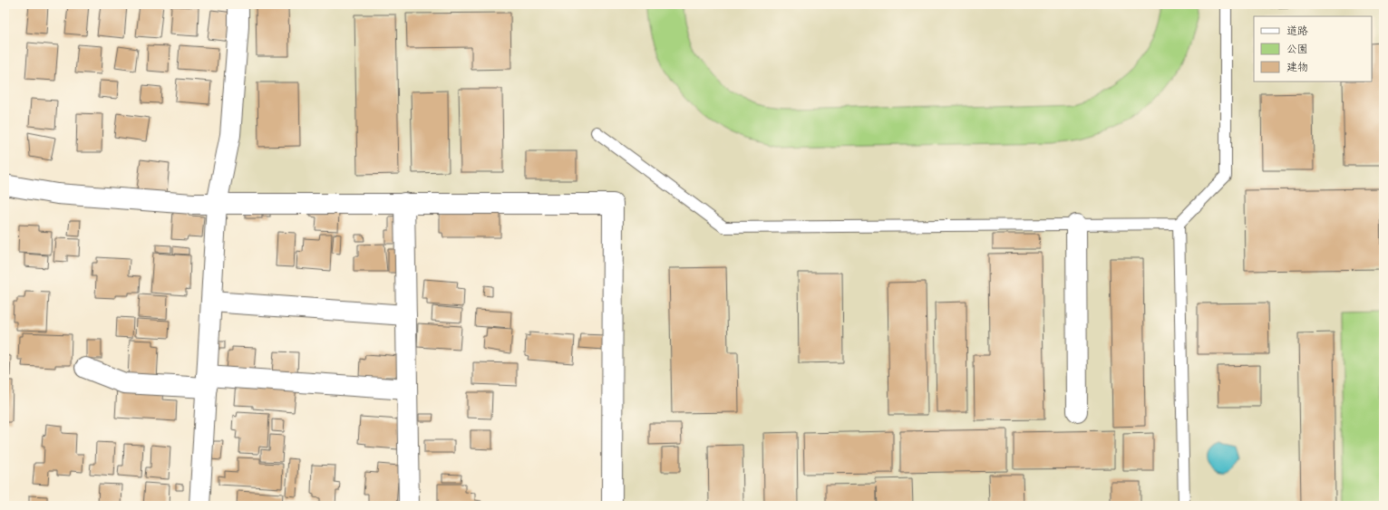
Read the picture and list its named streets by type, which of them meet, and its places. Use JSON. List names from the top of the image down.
{
  "legend": ["道路", "公園", "建物"]
}
